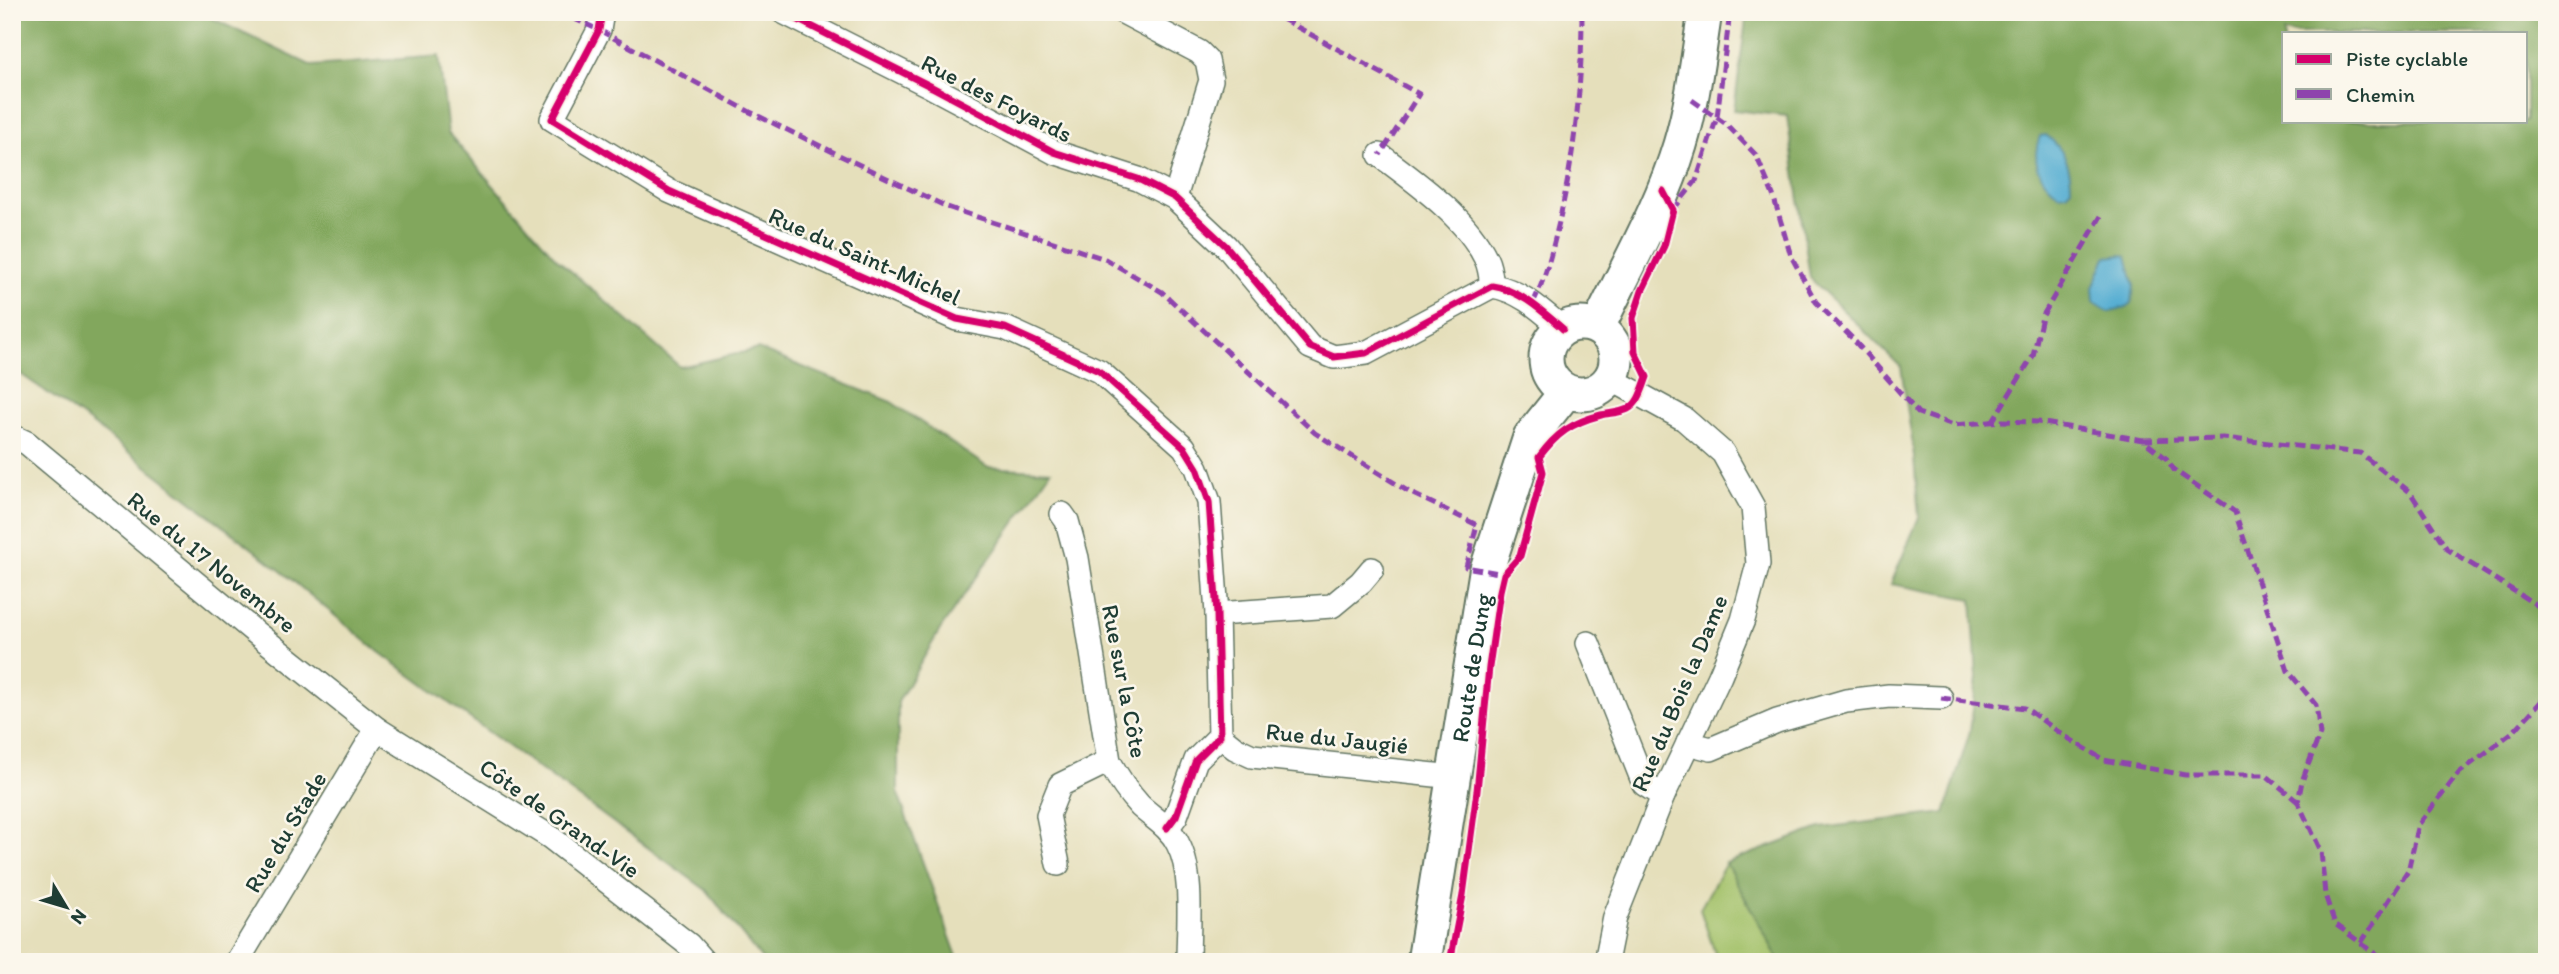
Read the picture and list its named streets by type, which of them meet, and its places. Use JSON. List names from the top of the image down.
{
  "streets": {
    "street": [
      "Rue des Foyards",
      "Rue du Saint-Michel",
      "Rue du 17 Novembre",
      "Route de Dung",
      "Rue sur la Côte",
      "Rue du Bois la Dame",
      "Rue du Jaugié",
      "Côte de Grand-Vie",
      "Rue du Stade"
    ]
  },
  "crossings": [
    ["Rue du Saint-Michel", "Rue du Jaugié"],
    ["Rue du 17 Novembre", "Côte de Grand-Vie"],
    ["Rue du 17 Novembre", "Rue du Stade"],
    ["Route de Dung", "Rue du Bois la Dame"],
    ["Route de Dung", "Rue du Jaugié"],
    ["Côte de Grand-Vie", "Rue du Stade"]
  ],
  "legend": ["Piste cyclable", "Chemin"],
  "north": "bottom right"
}
